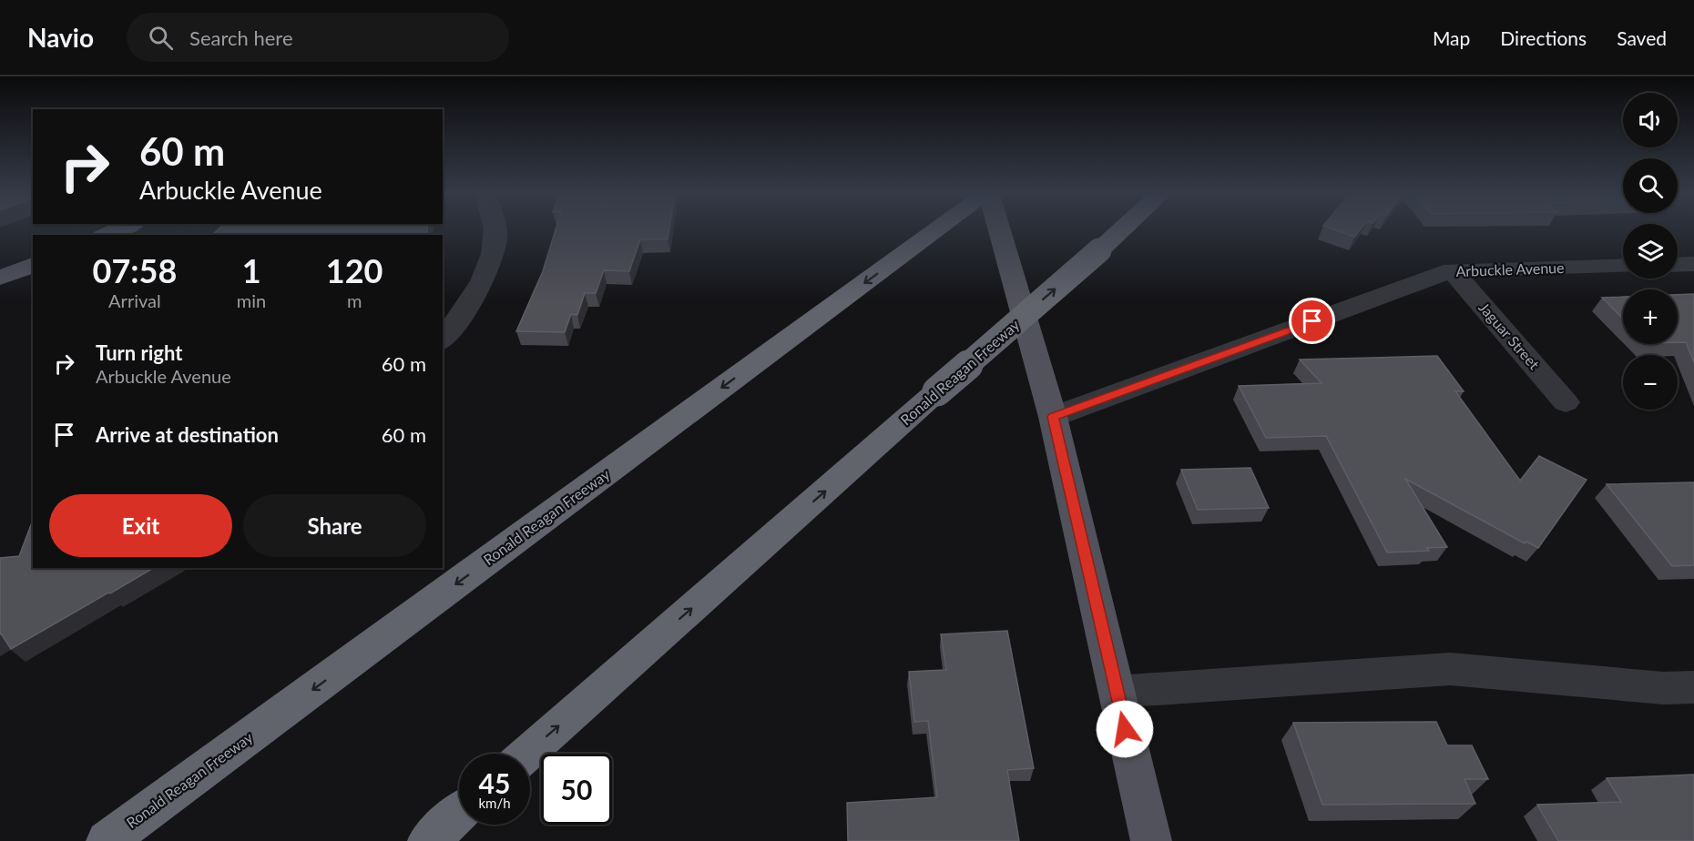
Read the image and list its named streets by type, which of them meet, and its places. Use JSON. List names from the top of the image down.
{
  "streets": {
    "highway": ["Ronald Reagan Freeway"],
    "street": ["Arbuckle Avenue", "Jaguar Street"]
  },
  "crossings": [
    ["Arbuckle Avenue", "Jaguar Street"]
  ],
  "page": {
    "header": "Navio",
    "search": "Search here",
    "nav": ["Map", "Directions", "Saved"],
    "map_buttons": ["+", "−"],
    "turn": ["60 m", "Arbuckle Avenue"],
    "eta": [
      "07:58",
      "Arrival",
      "1",
      "min",
      "120",
      "m"
    ],
    "list": [
      {
        "name": "Turn right",
        "note": "Arbuckle Avenue",
        "value": "60 m"
      },
      {
        "name": "Arrive at destination",
        "value": "60 m"
      }
    ],
    "buttons": ["Exit", "Share"],
    "speed": "45 km/h",
    "limit": "50"
  }
}
